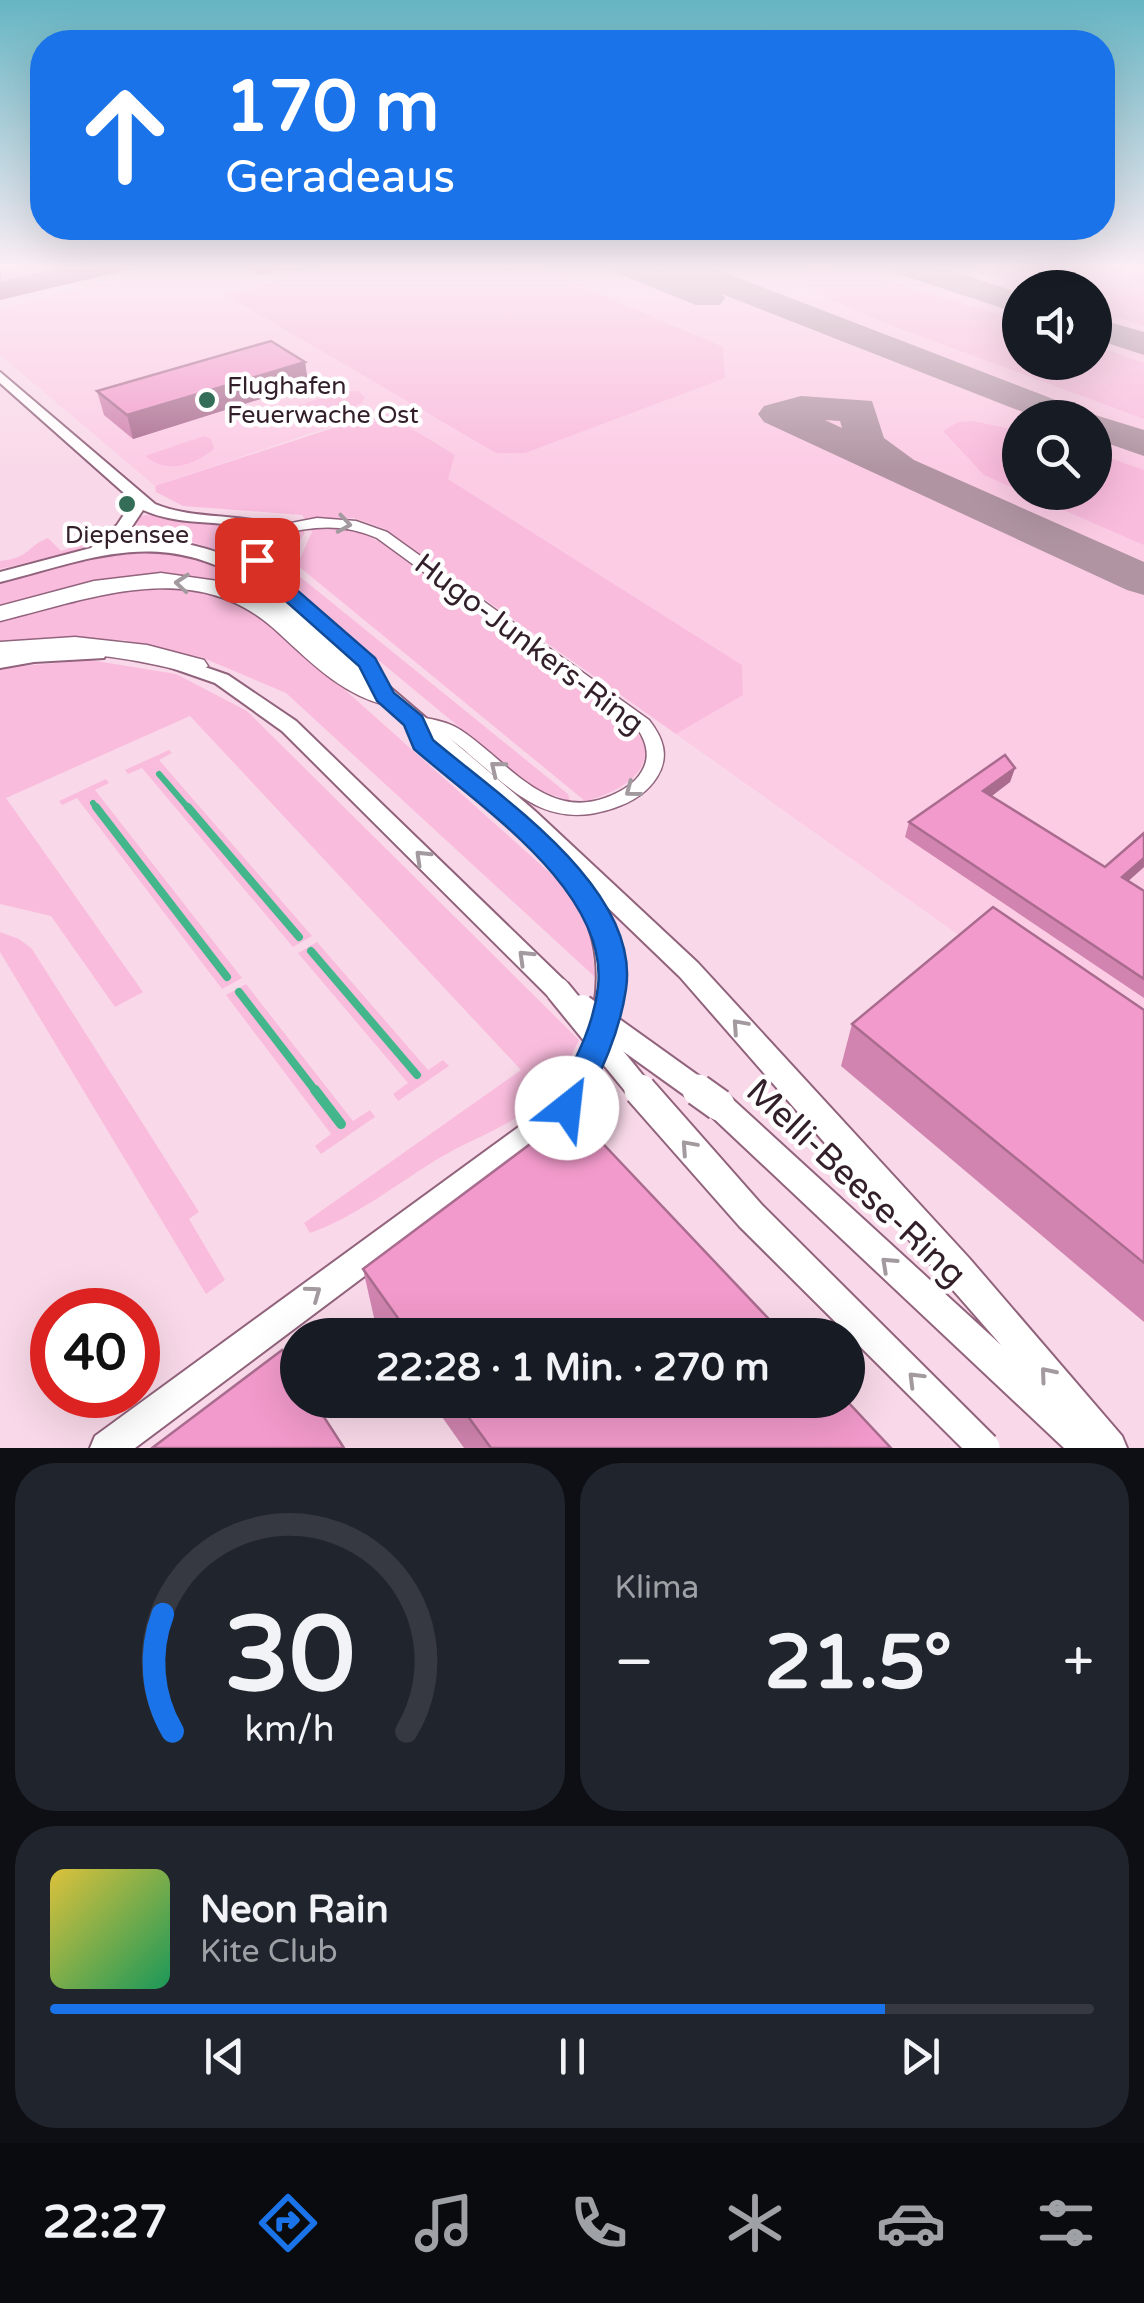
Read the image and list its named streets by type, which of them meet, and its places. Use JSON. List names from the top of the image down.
{
  "streets": {
    "street": ["Hugo-Junkers-Ring", "Melli-Beese-Ring"]
  },
  "one_way": ["Melli-Beese-Ring"],
  "places": ["Flughafen Feuerwache Ost", "Diepensee"],
  "page": {
    "turn": ["170 m", "Geradeaus"],
    "limit": "40",
    "trip": "22:28 · 1 Min. · 270 m",
    "tile": "Klima",
    "heat": ["−", "21.5°", "+"],
    "song": ["Neon Rain", "Kite Club"],
    "tabs": "22:27",
    "gauge": ["30", "km/h"]
  }
}
